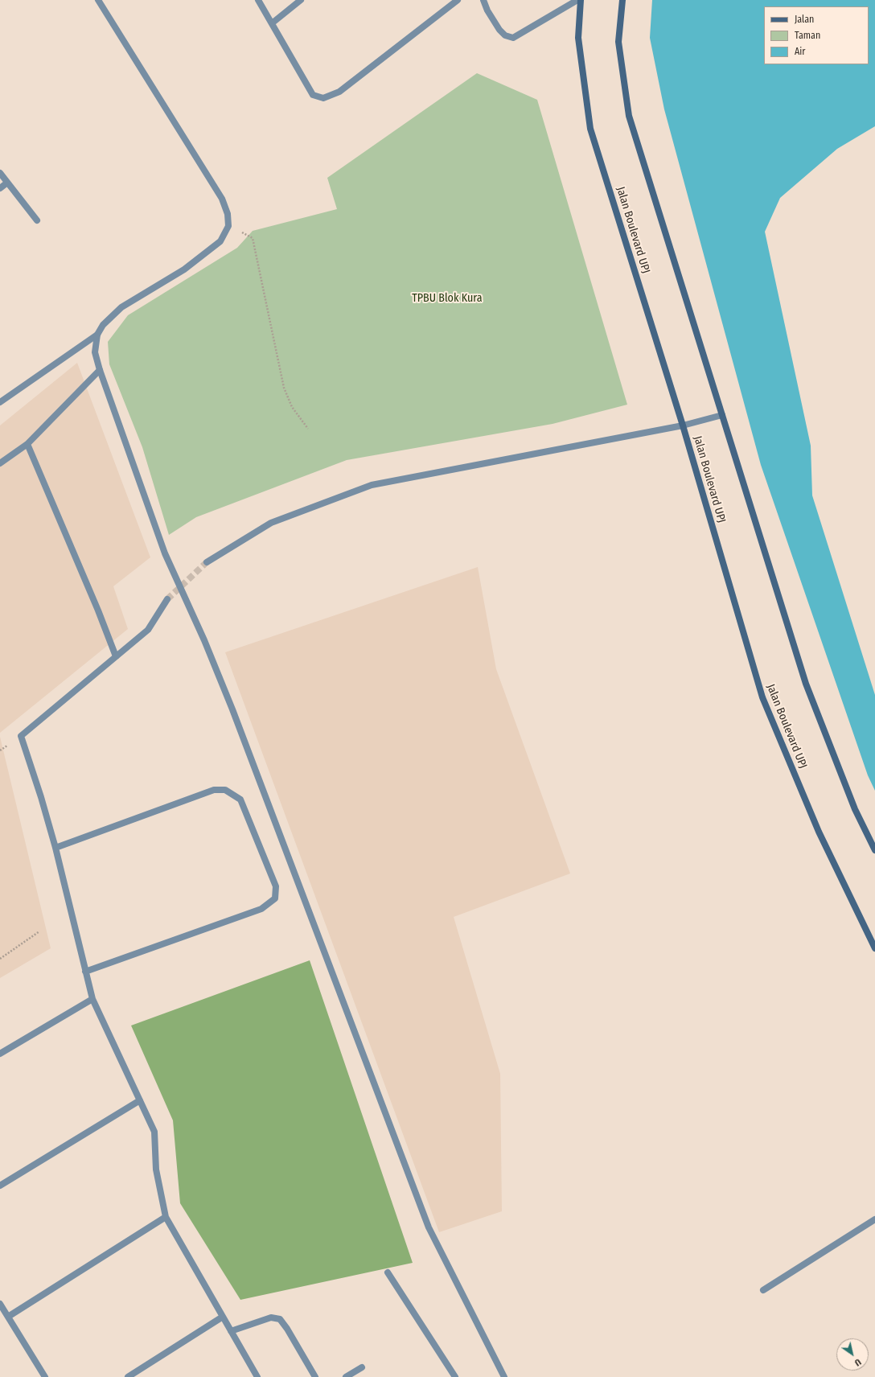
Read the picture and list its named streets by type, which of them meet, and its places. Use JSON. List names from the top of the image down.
{
  "streets": {
    "street": ["Jalan Boulevard UPJ"]
  },
  "parks": ["TPBU Blok Kura"],
  "legend": ["Jalan", "Taman", "Air"],
  "north": "bottom right"
}
